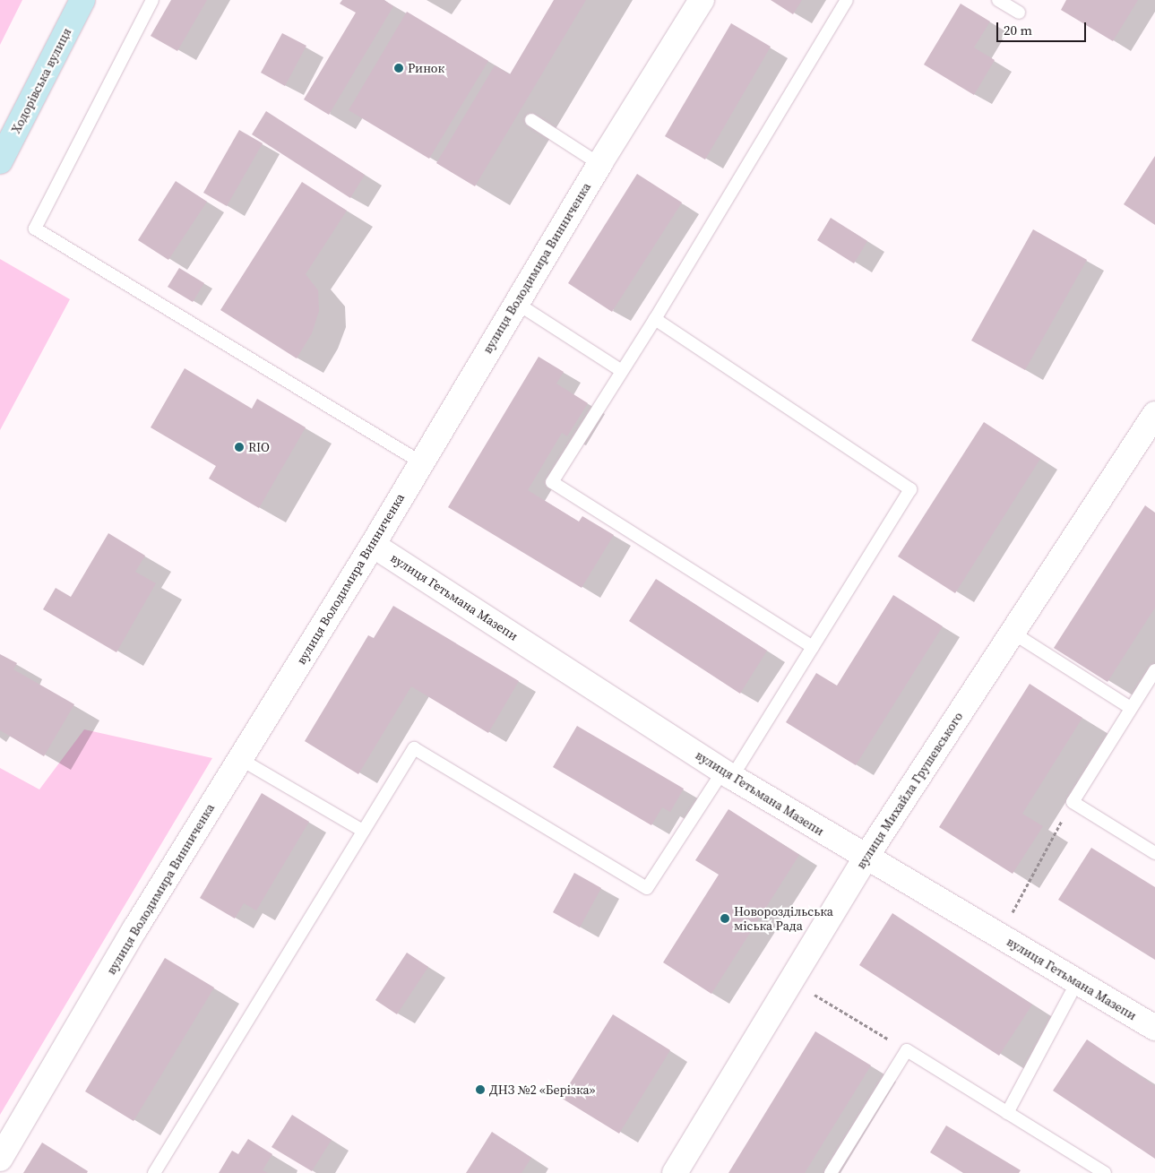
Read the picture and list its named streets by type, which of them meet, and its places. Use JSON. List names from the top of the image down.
{
  "streets": {
    "main road": ["Ходорівська вулиця"],
    "street": ["вулиця Володимира Винниченка", "вулиця Гетьмана Мазепи", "вулиця Михайла Грушевського"]
  },
  "crossings": [
    ["вулиця Володимира Винниченка", "вулиця Гетьмана Мазепи"],
    ["вулиця Гетьмана Мазепи", "вулиця Михайла Грушевського"]
  ],
  "places": [
    "Ринок",
    "RIO",
    "Новороздільська міська Рада",
    "ДНЗ №2 «Берізка»"
  ],
  "scale_bar": "20 m"
}
